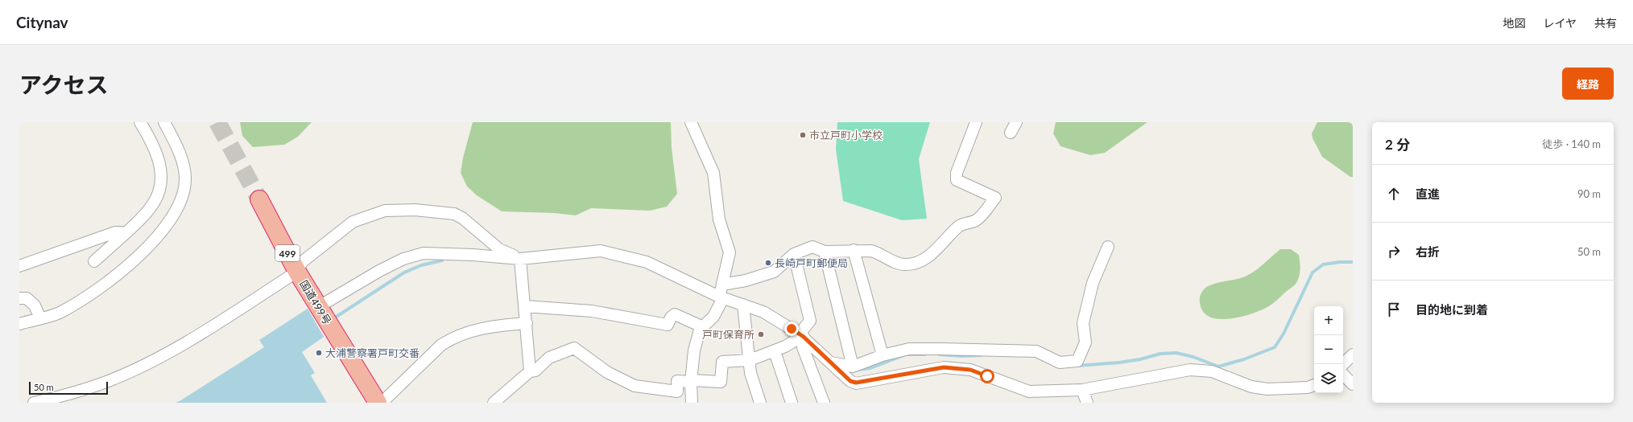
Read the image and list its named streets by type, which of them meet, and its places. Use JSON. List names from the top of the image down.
{
  "streets": {
    "highway": ["499", "国道499号"]
  },
  "places": [
    "市立戸町小学校",
    "長崎戸町郵便局",
    "戸町保育所",
    "大浦警察署戸町交番"
  ],
  "scale_bar": "50 m",
  "page": {
    "header": "Citynav",
    "nav": ["地図", "レイヤ", "共有"],
    "title": "アクセス",
    "buttons": "経路",
    "heading": ["2 分", "徒歩 · 140 m"],
    "list": [
      ["直進", "90 m"],
      ["右折", "50 m"],
      "目的地に到着"
    ],
    "map_buttons": ["+", "−"],
    "scale": "50 m"
  }
}
